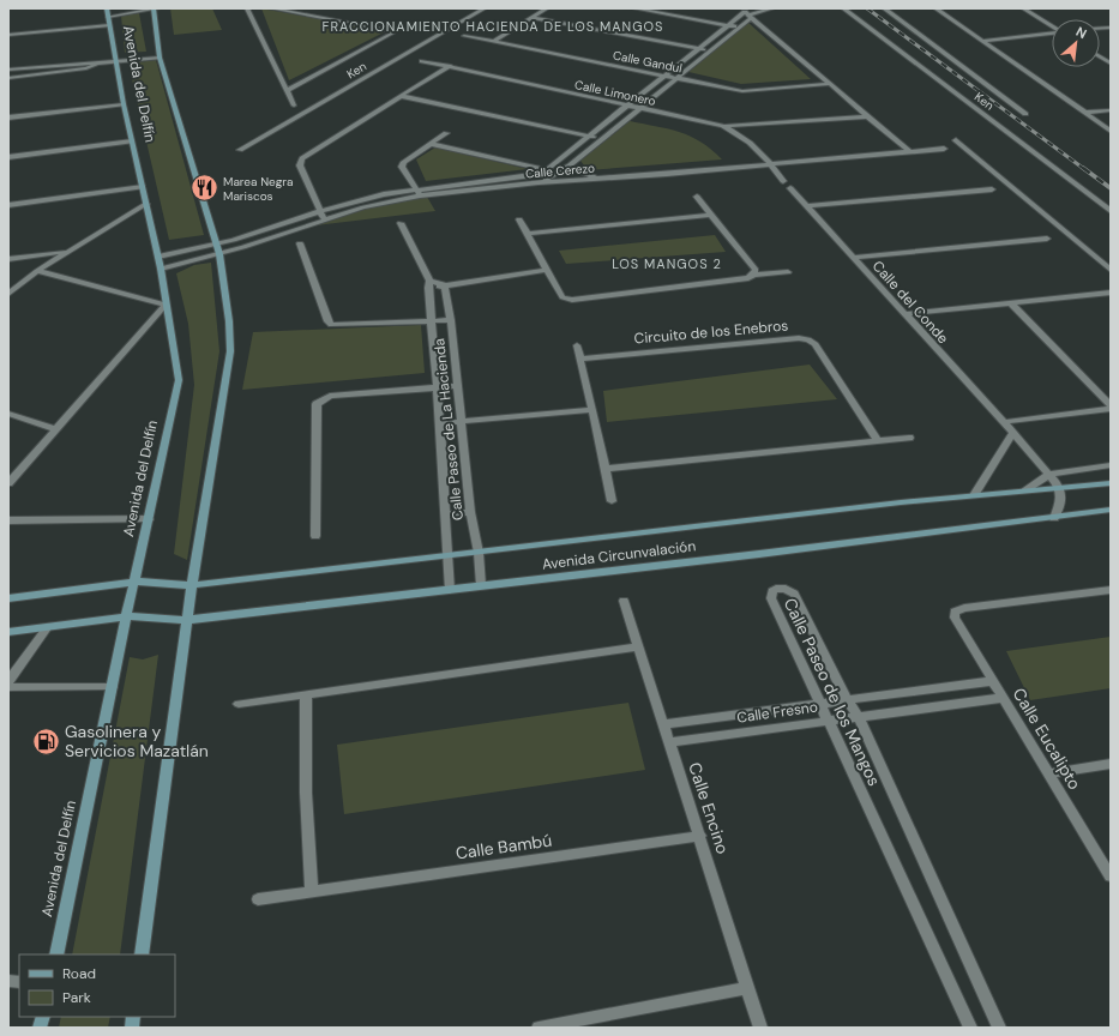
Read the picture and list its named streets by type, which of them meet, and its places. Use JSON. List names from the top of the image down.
{
  "streets": {
    "street": [
      "Calle Gandul",
      "Ken",
      "Avenida del Delfín",
      "Calle Limonero",
      "Calle Cerezo",
      "Calle del Conde",
      "Circuito de los Enebros",
      "Calle Paseo de La Hacienda",
      "Avenida Circunvalación",
      "Calle Paseo de los Mangos",
      "Calle Fresno",
      "Calle Eucalipto",
      "Calle Encino",
      "Calle Bambú"
    ]
  },
  "crossings": [
    ["Calle Gandul", "Calle Cerezo"],
    ["Avenida del Delfín", "Calle Cerezo"],
    ["Avenida del Delfín", "Avenida Circunvalación"],
    ["Calle Limonero", "Calle Cerezo"],
    ["Calle Paseo de La Hacienda", "Avenida Circunvalación"],
    ["Calle Paseo de los Mangos", "Calle Fresno"],
    ["Calle Fresno", "Calle Eucalipto"],
    ["Calle Fresno", "Calle Encino"],
    ["Calle Encino", "Calle Bambú"]
  ],
  "districts": ["FRACCIONAMIENTO HACIENDA DE LOS MANGOS", "LOS MANGOS 2"],
  "places": {
    "restaurant": ["Marea Negra Mariscos"],
    "fuel station": ["Gasolinera y Servicios Mazatlán"]
  },
  "legend": ["Road", "Park"],
  "north": "top right"
}
